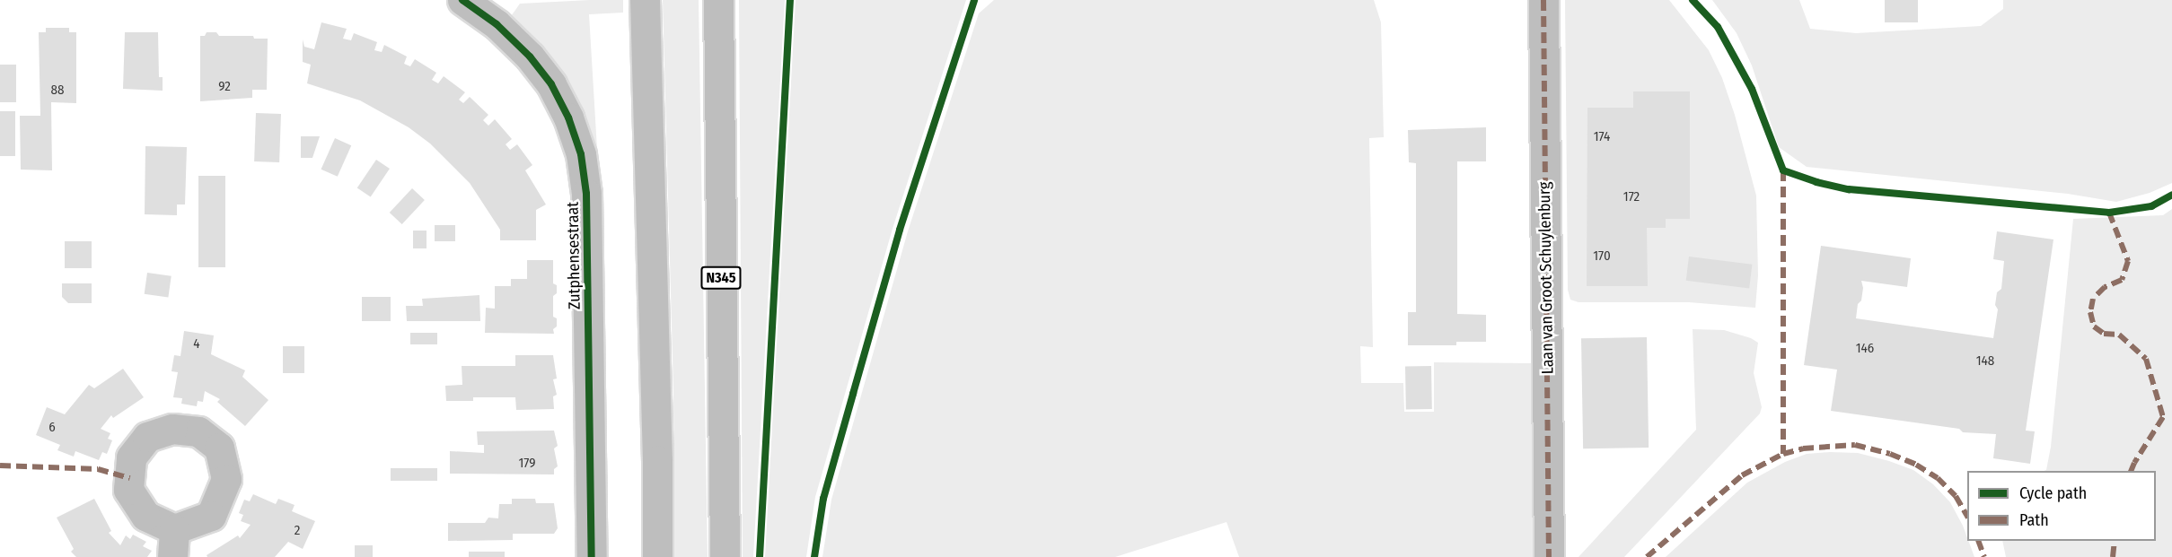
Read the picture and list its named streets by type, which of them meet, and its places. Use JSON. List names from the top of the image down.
{
  "streets": {
    "street": ["Zutphensestraat", "N345", "Laan van Groot Schuylenburg"]
  },
  "house_numbers": [
    "92",
    "88",
    "174",
    "172",
    "170",
    "4",
    "146",
    "148",
    "6",
    "179",
    "2"
  ],
  "legend": ["Cycle path", "Path"]
}
